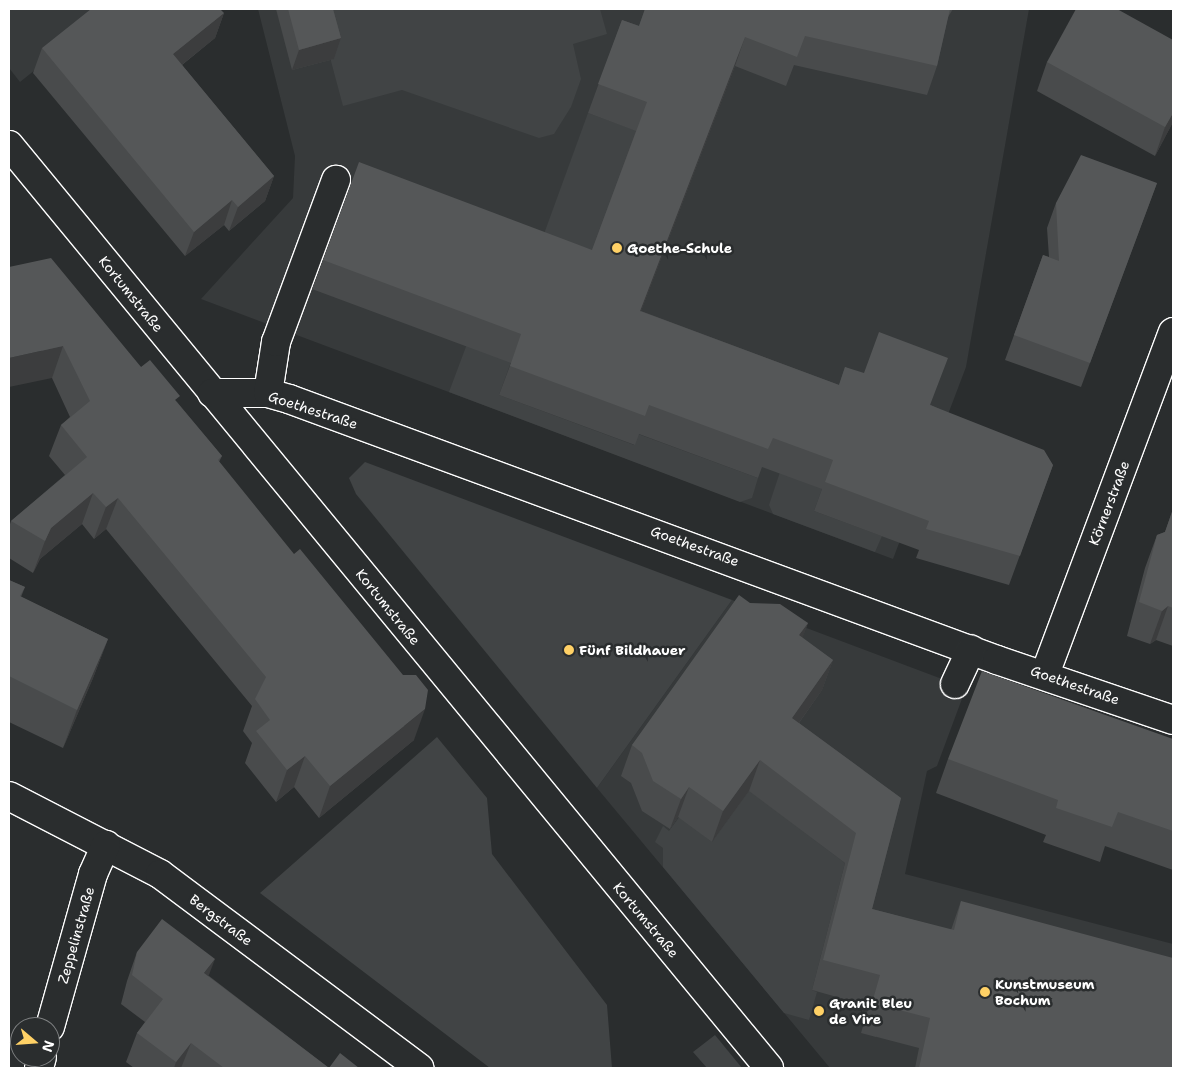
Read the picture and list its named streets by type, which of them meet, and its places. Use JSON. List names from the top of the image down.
{
  "streets": {
    "street": [
      "Kortumstraße",
      "Goethestraße",
      "Körnerstraße",
      "Bergstraße",
      "Zeppelinstraße"
    ]
  },
  "crossings": [
    ["Kortumstraße", "Goethestraße"],
    ["Goethestraße", "Körnerstraße"],
    ["Bergstraße", "Zeppelinstraße"]
  ],
  "places": [
    "Goethe-Schule",
    "Fünf Bildhauer",
    "Kunstmuseum Bochum",
    "Granit Bleu de Vire"
  ],
  "north": "right"
}
